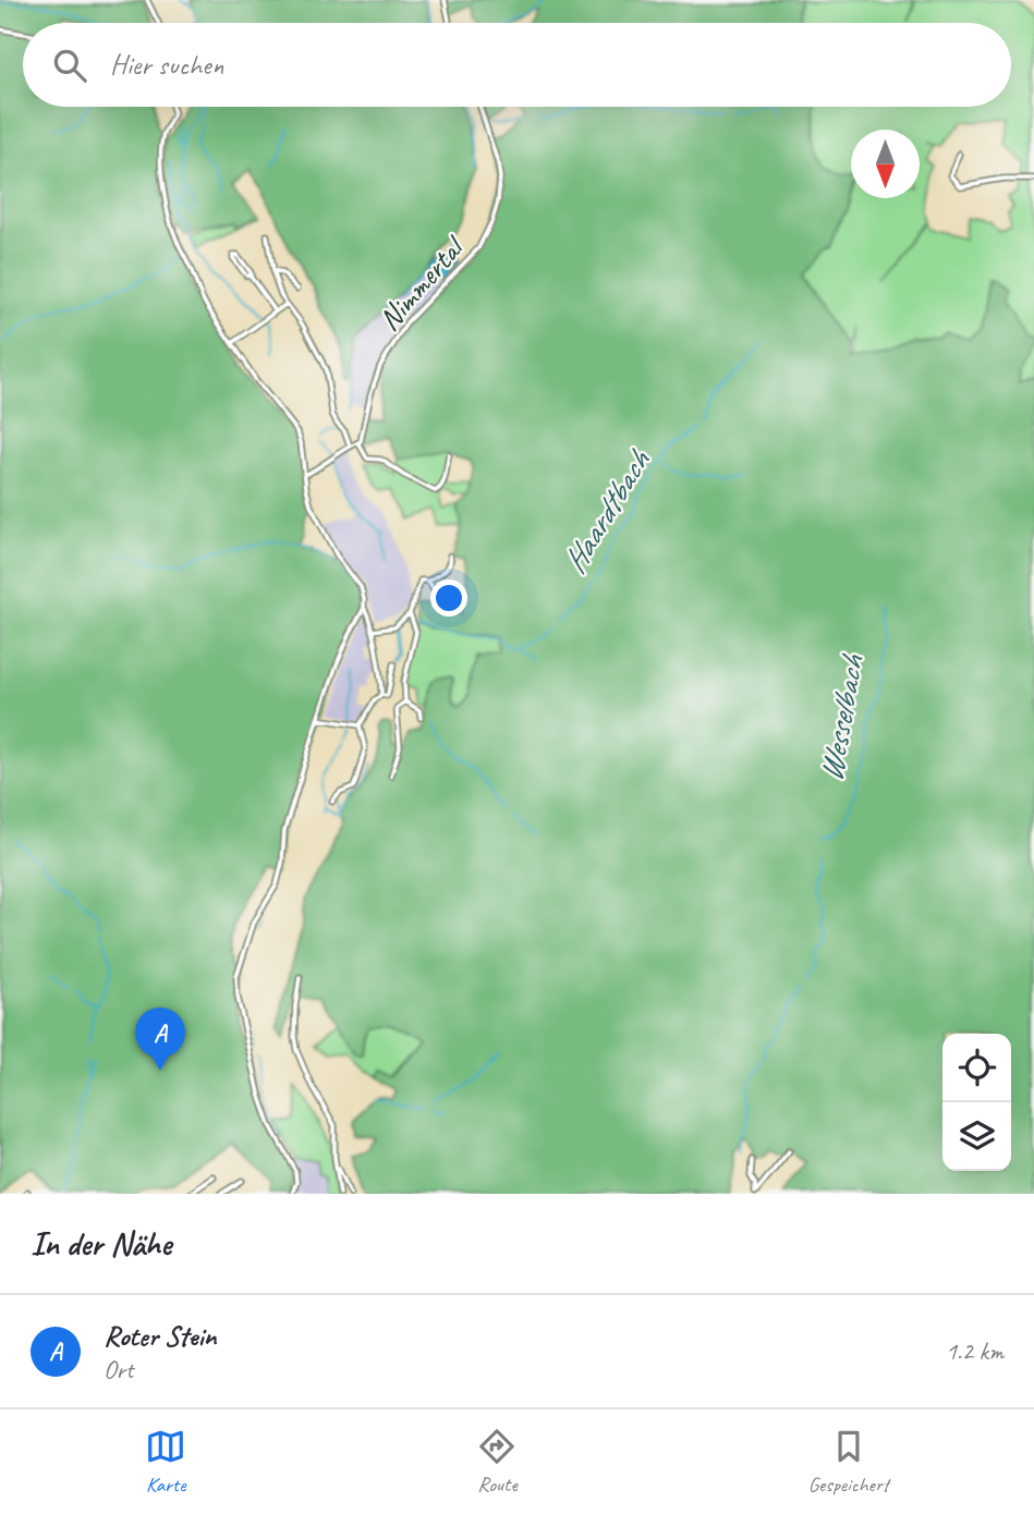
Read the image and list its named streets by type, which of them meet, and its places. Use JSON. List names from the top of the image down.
{
  "streets": {
    "street": ["Nimmertal"]
  },
  "water": ["Haardtbach", "Wesselbach"],
  "north": "bottom",
  "page": {
    "search": "Hier suchen",
    "pins": "A",
    "heading": "In der Nähe",
    "list": [
      {
        "mark": "A",
        "name": "Roter Stein",
        "note": "Ort",
        "value": "1.2 km"
      }
    ],
    "nav": ["Karte", "Route", "Gespeichert"]
  }
}
